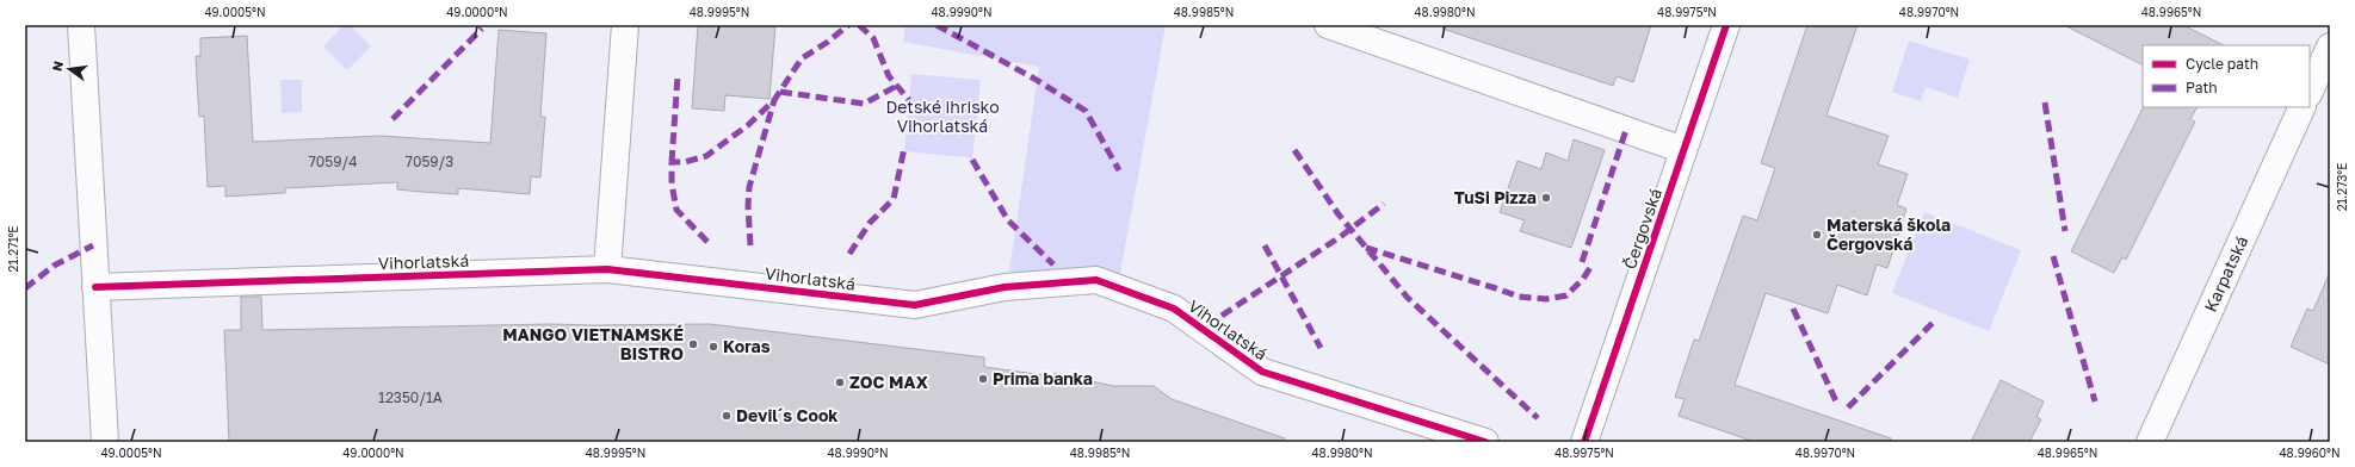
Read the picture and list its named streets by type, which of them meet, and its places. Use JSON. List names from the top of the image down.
{
  "streets": {
    "street": ["Čergovská", "Vihorlatská", "Karpatská"]
  },
  "parks": ["Detské ihrisko Vihorlatská"],
  "places": [
    "TuSi Pizza",
    "Materská škola Čergovská",
    "MANGO VIETNAMSKÉ BISTRO",
    "Koras",
    "Prima banka",
    "ZOC MAX",
    "Devil´s Cook"
  ],
  "house_numbers": ["7059/4", "7059/3", "12350/1A"],
  "legend": ["Cycle path", "Path"],
  "north": "left",
  "coordinates": [
    "49.0005°N",
    "49.0000°N",
    "48.9995°N",
    "48.9990°N",
    "48.9985°N",
    "48.9980°N",
    "48.9975°N",
    "48.9970°N",
    "48.9965°N",
    "21.273°E",
    "21.271°E",
    "48.9960°N"
  ]
}
